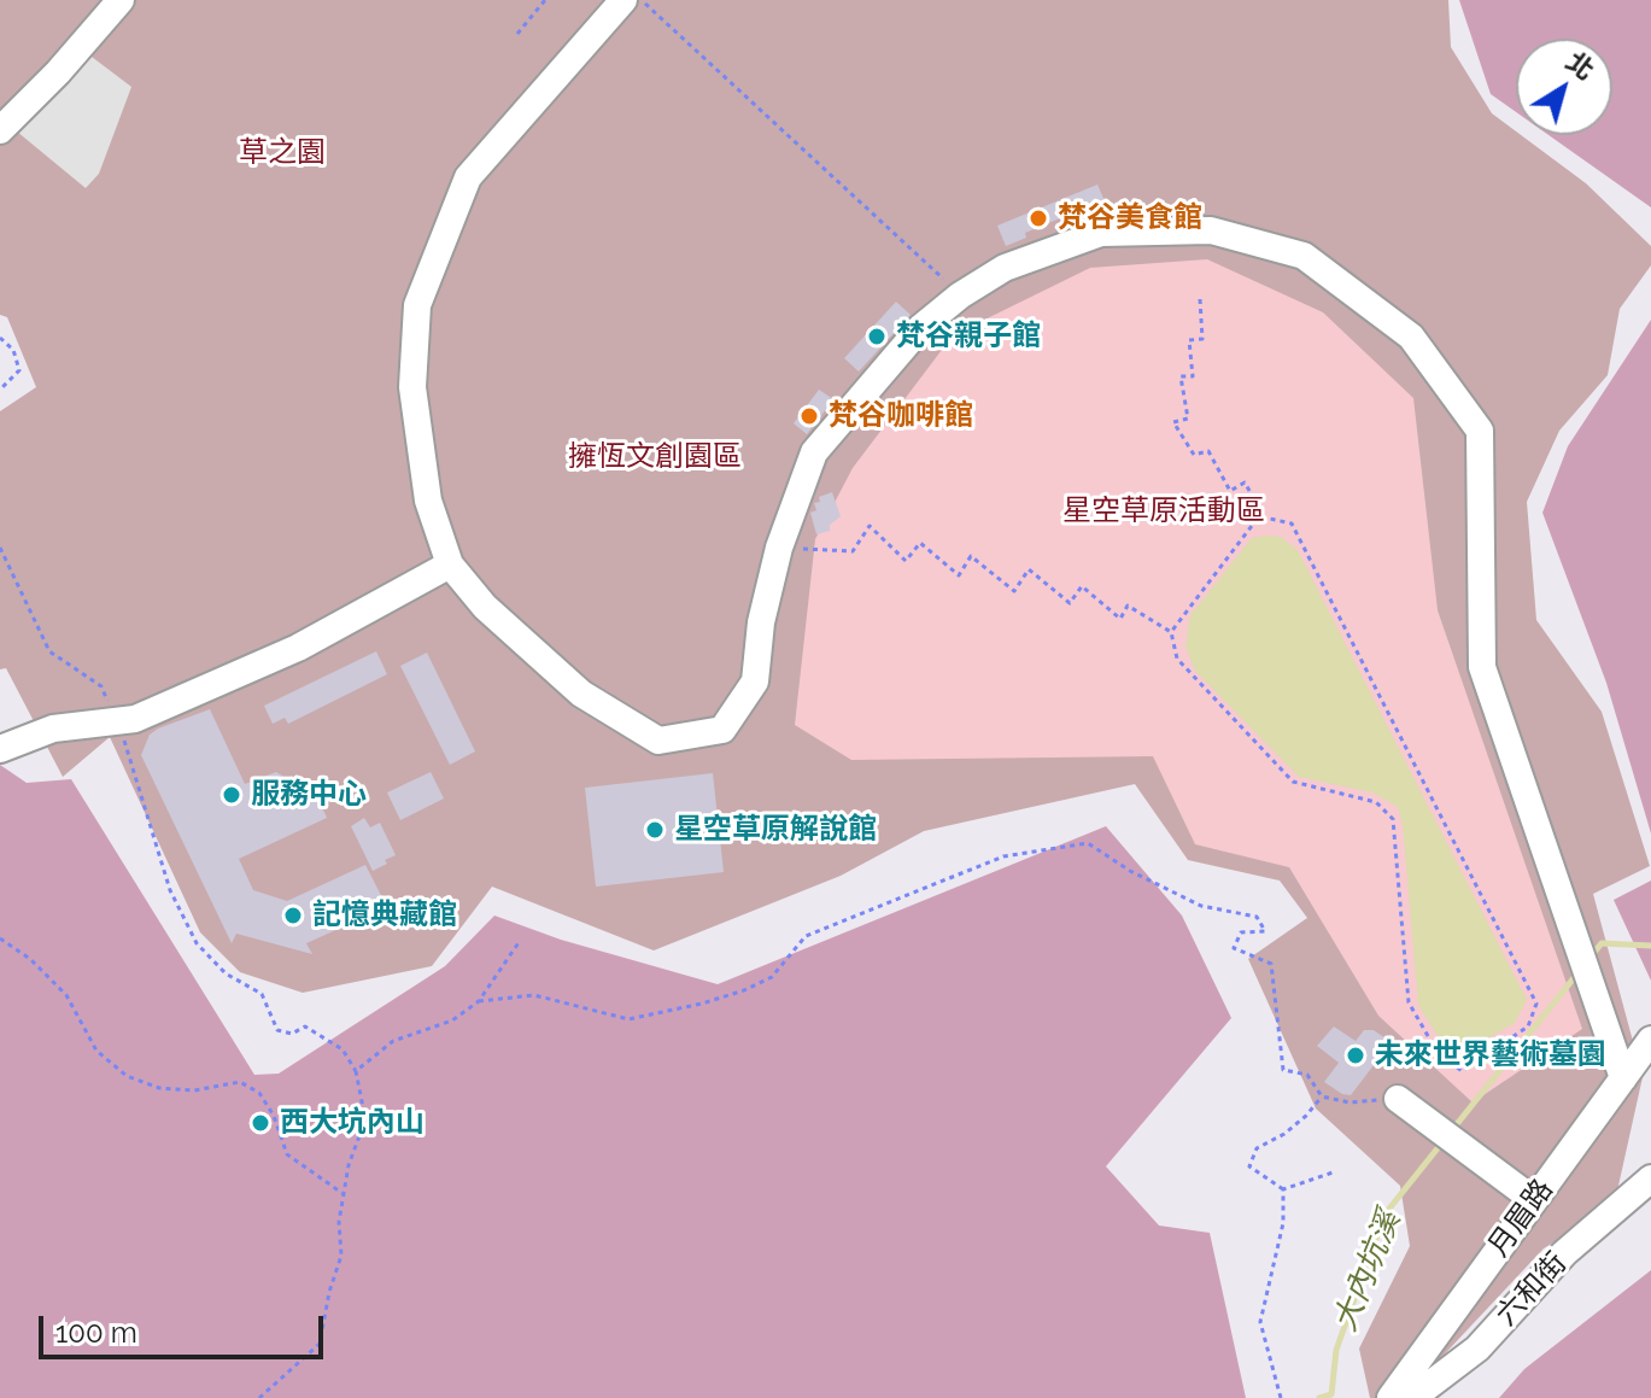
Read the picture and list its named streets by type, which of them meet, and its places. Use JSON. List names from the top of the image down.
{
  "streets": {
    "street": ["月眉路", "六和街"]
  },
  "water": ["大內坑溪"],
  "parks": ["草之園", "擁恆文創園區", "星空草原活動區"],
  "places": [
    "梵谷美食館",
    "梵谷親子館",
    "梵谷咖啡館",
    "服務中心",
    "星空草原解說館",
    "記憶典藏館",
    "未來世界藝術墓園",
    "西大坑內山"
  ],
  "scale_bar": "100 m",
  "north": "top right"
}
